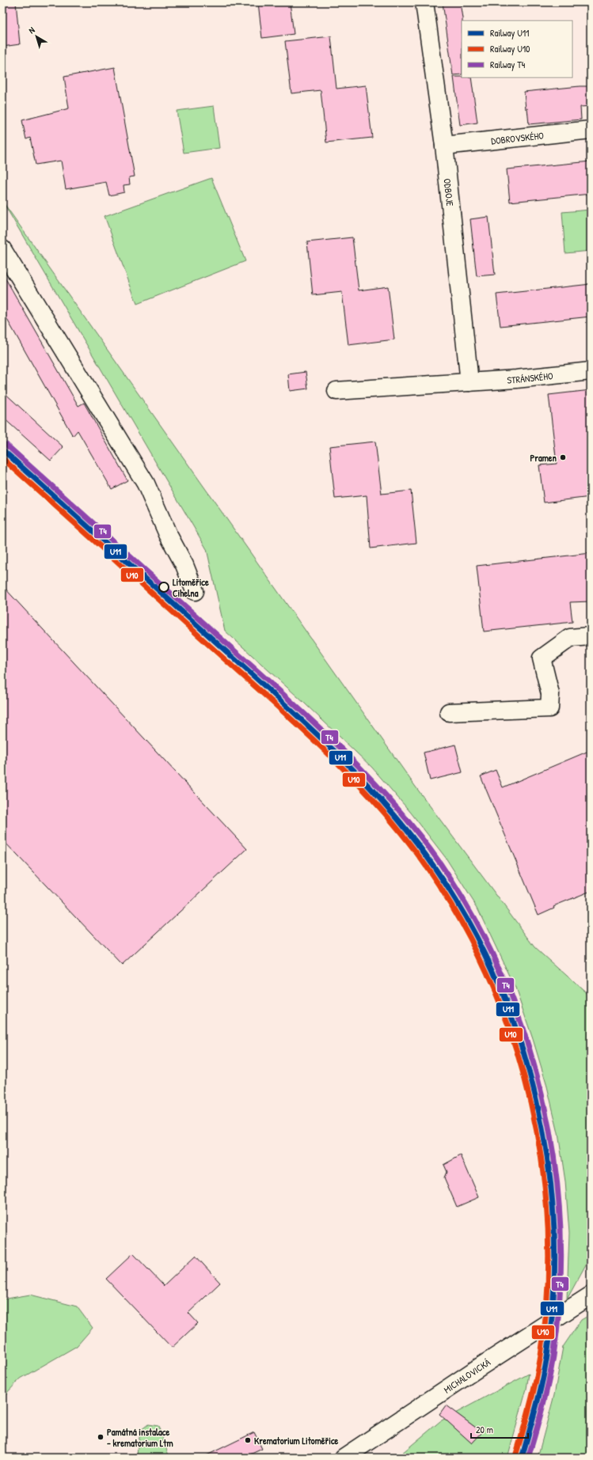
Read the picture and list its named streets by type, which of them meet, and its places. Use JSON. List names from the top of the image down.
{
  "streets": {
    "street": [
      "DOBROVSKÉHO",
      "ODBOJE",
      "STRÁNSKÉHO",
      "MICHALOVICKÁ"
    ]
  },
  "crossings": [
    ["DOBROVSKÉHO", "ODBOJE"],
    ["ODBOJE", "STRÁNSKÉHO"]
  ],
  "places": [
    "Pramen",
    "Litoměřice Cihelna",
    "Památná instalace - krematorium Ltm",
    "Krematorium Litoměřice"
  ],
  "lines": ["rail line T4", "rail line U11", "rail line U10"],
  "legend": ["Railway U11", "Railway U10", "Railway T4"],
  "scale_bar": "20 m",
  "north": "top left"
}
